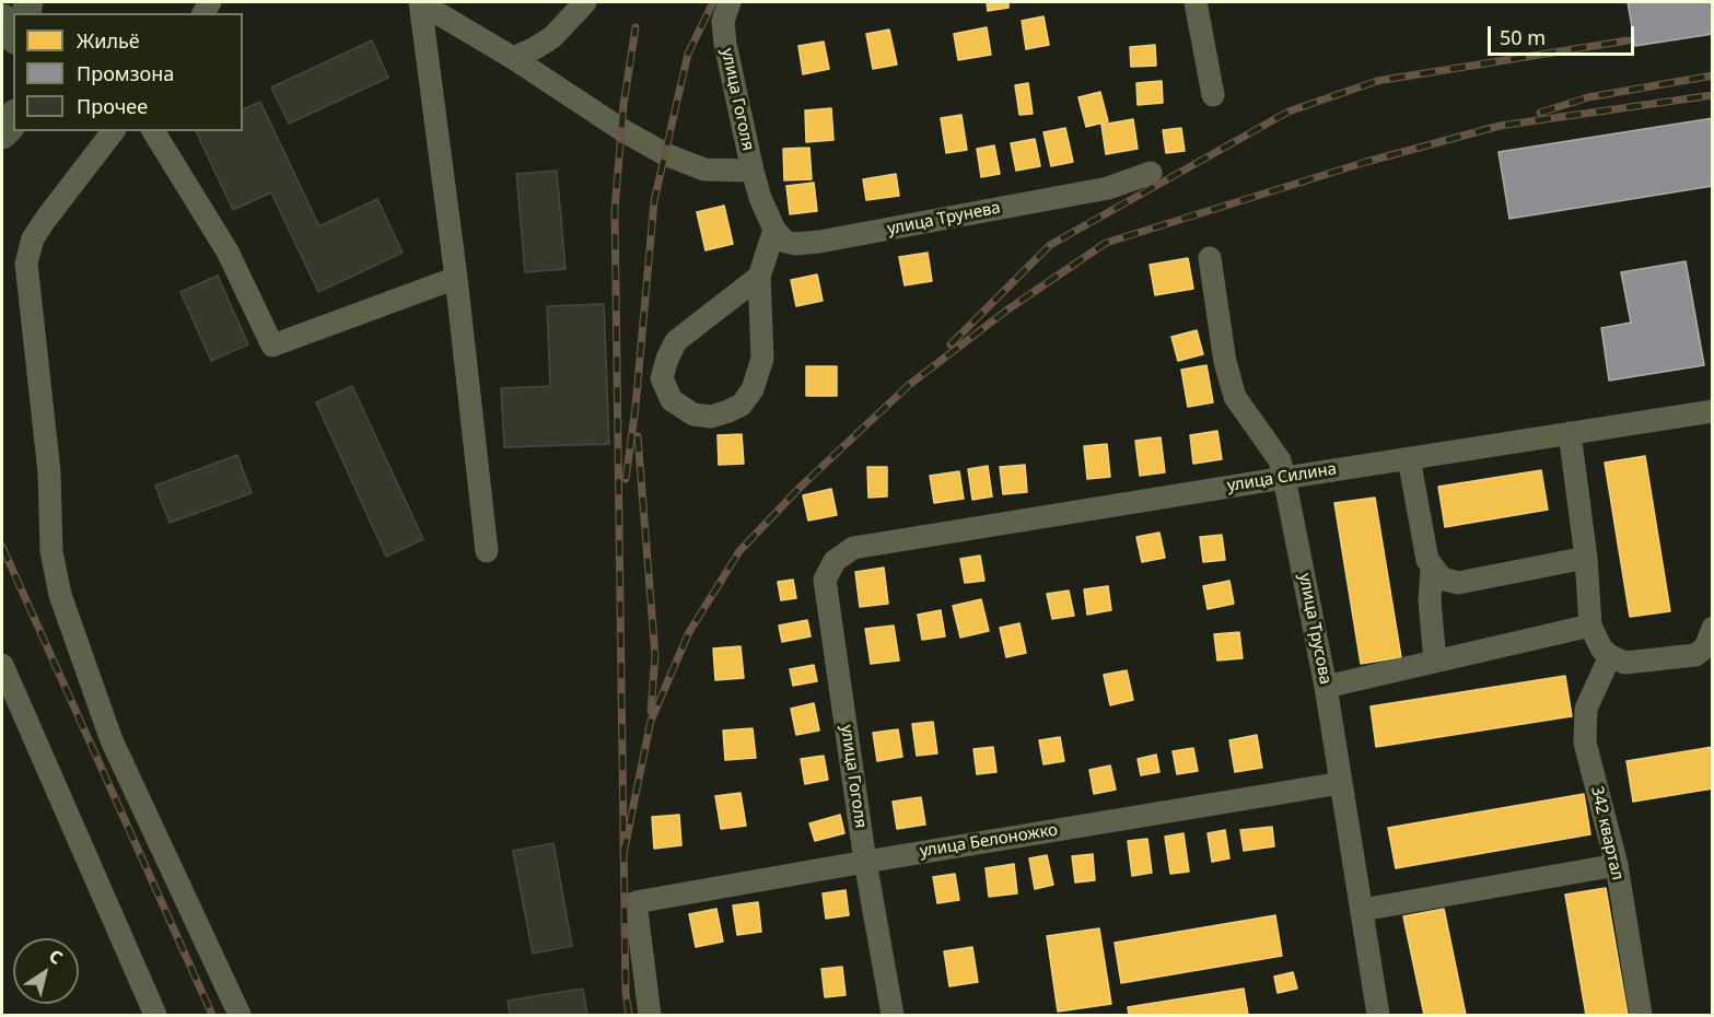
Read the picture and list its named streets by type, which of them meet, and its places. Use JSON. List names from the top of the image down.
{
  "streets": {
    "street": [
      "улица Гоголя",
      "улица Трунева",
      "улица Силина",
      "улица Трусова",
      "342 квартал",
      "улица Белоножко"
    ]
  },
  "crossings": [
    ["улица Гоголя", "улица Трунева"],
    ["улица Гоголя", "улица Силина"],
    ["улица Гоголя", "улица Белоножко"],
    ["улица Силина", "улица Трусова"],
    ["улица Трусова", "улица Белоножко"]
  ],
  "legend": ["Жильё", "Промзона", "Прочее"],
  "scale_bar": "50 m",
  "north": "top right"
}
